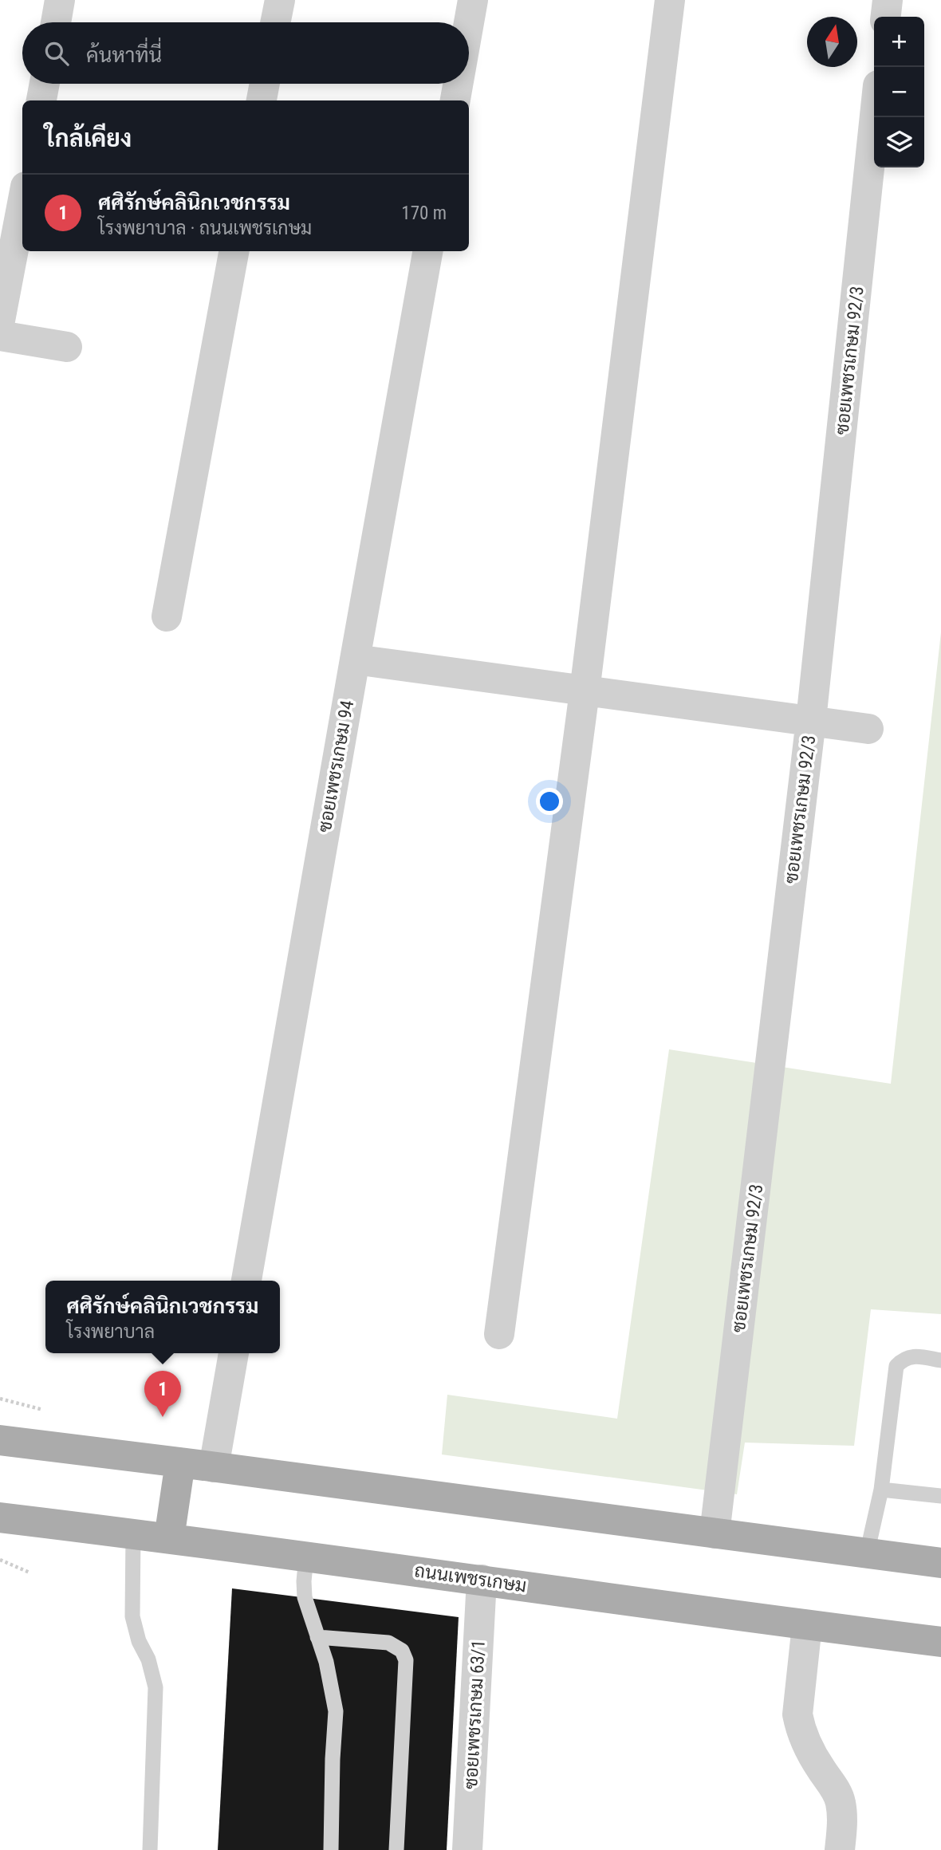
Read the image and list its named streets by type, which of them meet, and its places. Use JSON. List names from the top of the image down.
{
  "streets": {
    "main road": ["ถนนเพชรเกษม"],
    "street": ["ซอยเพชรเกษม 92/3", "ซอยเพชรเกษม 94", "ซอยเพชรเกษม 63/1"]
  },
  "crossings": [
    ["ถนนเพชรเกษม", "ซอยเพชรเกษม 63/1"]
  ],
  "north": "top",
  "page": {
    "map_buttons": ["+", "−"],
    "search": "ค้นหาที่นี่",
    "heading": "ใกล้เคียง",
    "list": [
      {
        "mark": "1",
        "name": "ศศิรักษ์คลินิกเวชกรรม",
        "note": "โรงพยาบาล · ถนนเพชรเกษม",
        "value": "170 m"
      }
    ],
    "popup": ["ศศิรักษ์คลินิกเวชกรรม", "โรงพยาบาล"],
    "pins": "1"
  }
}
